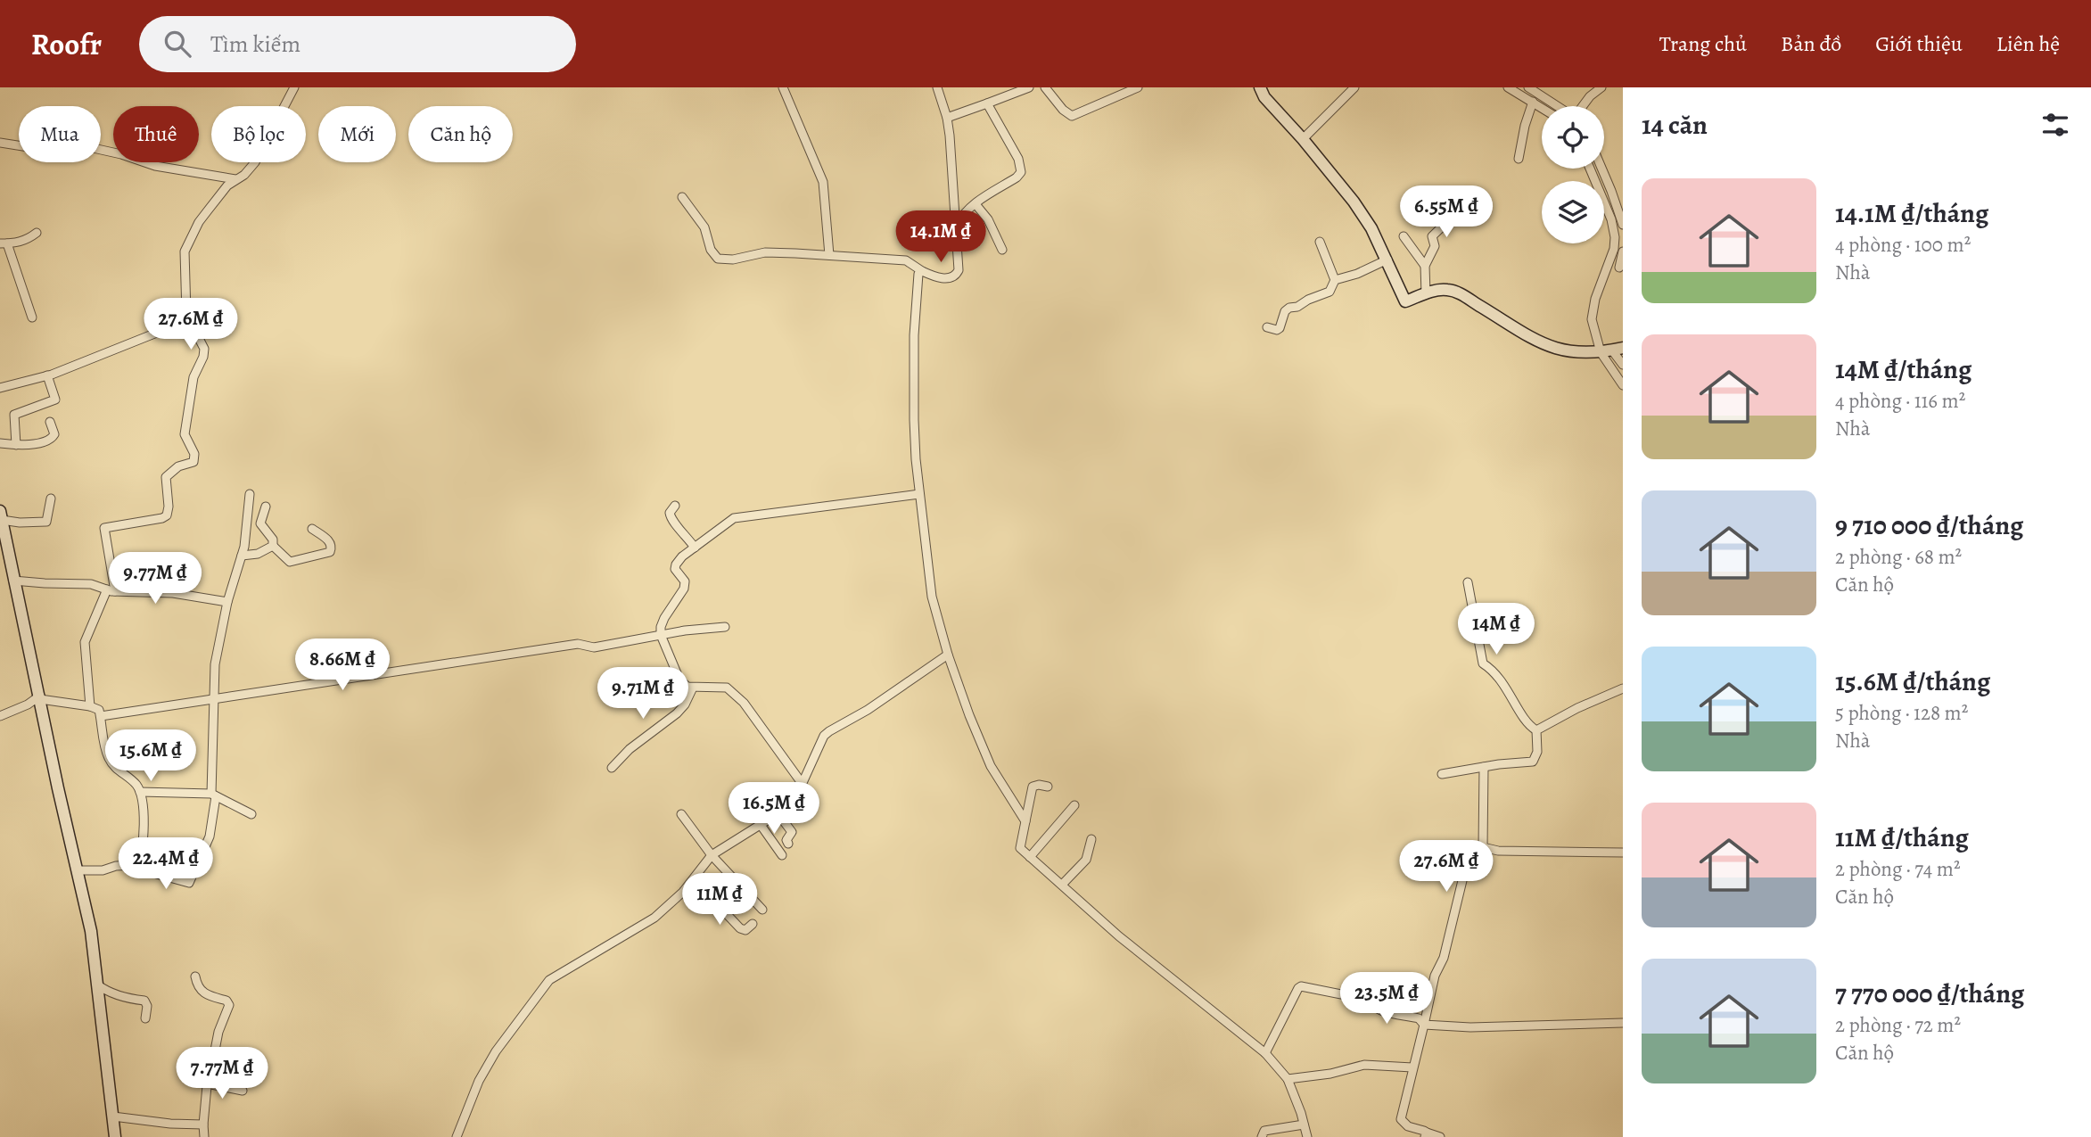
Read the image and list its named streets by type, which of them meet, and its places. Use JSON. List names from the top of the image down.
{
  "page": {
    "header": "Roofr",
    "search": "Tìm kiếm",
    "nav": [
      "Trang chủ",
      "Bản đồ",
      "Giới thiệu",
      "Liên hệ"
    ],
    "heading": "14 căn",
    "chip": [
      "Mua",
      "Thuê",
      "Bộ lọc",
      "Mới",
      "Căn hộ"
    ],
    "list": [
      {
        "name": "14.1M ₫/tháng",
        "note": "4 phòng · 100 m² · Nhà"
      },
      {
        "name": "14M ₫/tháng",
        "note": "4 phòng · 116 m² · Nhà"
      },
      {
        "name": "9 710 000 ₫/tháng",
        "note": "2 phòng · 68 m² · Căn hộ"
      },
      {
        "name": "15.6M ₫/tháng",
        "note": "5 phòng · 128 m² · Nhà"
      },
      {
        "name": "11M ₫/tháng",
        "note": "2 phòng · 74 m² · Căn hộ"
      },
      {
        "name": "7 770 000 ₫/tháng",
        "note": "2 phòng · 72 m² · Căn hộ"
      }
    ],
    "price": [
      "6.55M ₫",
      "14.1M ₫",
      "27.6M ₫",
      "9.77M ₫",
      "14M ₫",
      "8.66M ₫",
      "9.71M ₫",
      "15.6M ₫",
      "16.5M ₫",
      "22.4M ₫",
      "27.6M ₫",
      "11M ₫",
      "23.5M ₫",
      "7.77M ₫"
    ]
  }
}
